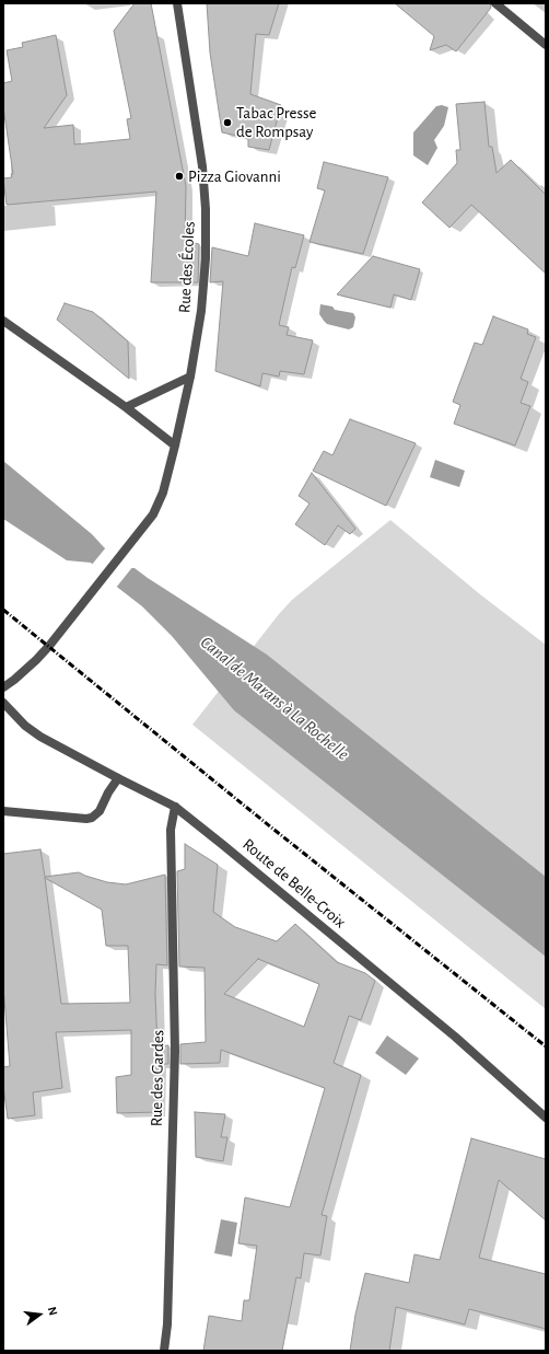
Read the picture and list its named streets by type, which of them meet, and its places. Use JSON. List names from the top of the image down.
{
  "streets": {
    "street": ["Rue des Écoles", "Route de Belle-Croix", "Rue des Gardes"]
  },
  "crossings": [
    ["Route de Belle-Croix", "Rue des Gardes"]
  ],
  "water": ["Canal de Marans à La Rochelle"],
  "places": ["Tabac Presse de Rompsay", "Pizza Giovanni"],
  "north": "right"
}
